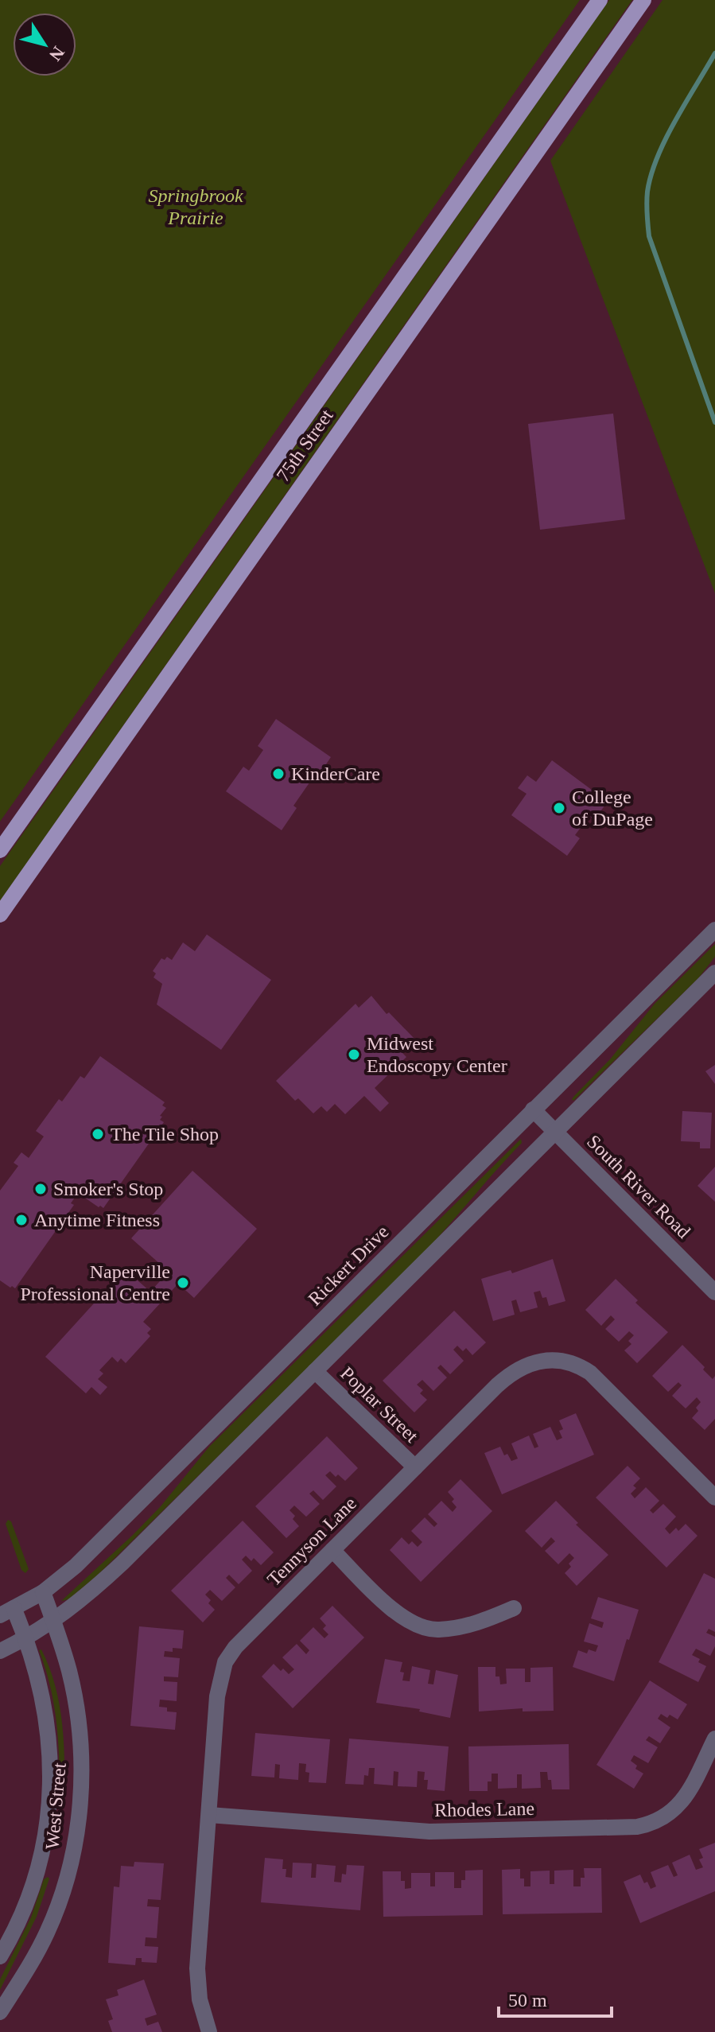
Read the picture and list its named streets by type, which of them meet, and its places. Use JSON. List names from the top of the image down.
{
  "streets": {
    "main road": ["75th Street"],
    "street": [
      "South River Road",
      "Rickert Drive",
      "Poplar Street",
      "Tennyson Lane",
      "West Street",
      "Rhodes Lane"
    ]
  },
  "crossings": [
    ["South River Road", "Rickert Drive"],
    ["Rickert Drive", "West Street"],
    ["Poplar Street", "Tennyson Lane"],
    ["Tennyson Lane", "Rhodes Lane"]
  ],
  "parks": ["Springbrook Prairie"],
  "places": [
    "KinderCare",
    "College of DuPage",
    "Midwest Endoscopy Center",
    "The Tile Shop",
    "Smoker's Stop",
    "Anytime Fitness",
    "Naperville Professional Centre"
  ],
  "scale_bar": "50 m",
  "north": "bottom right"
}
